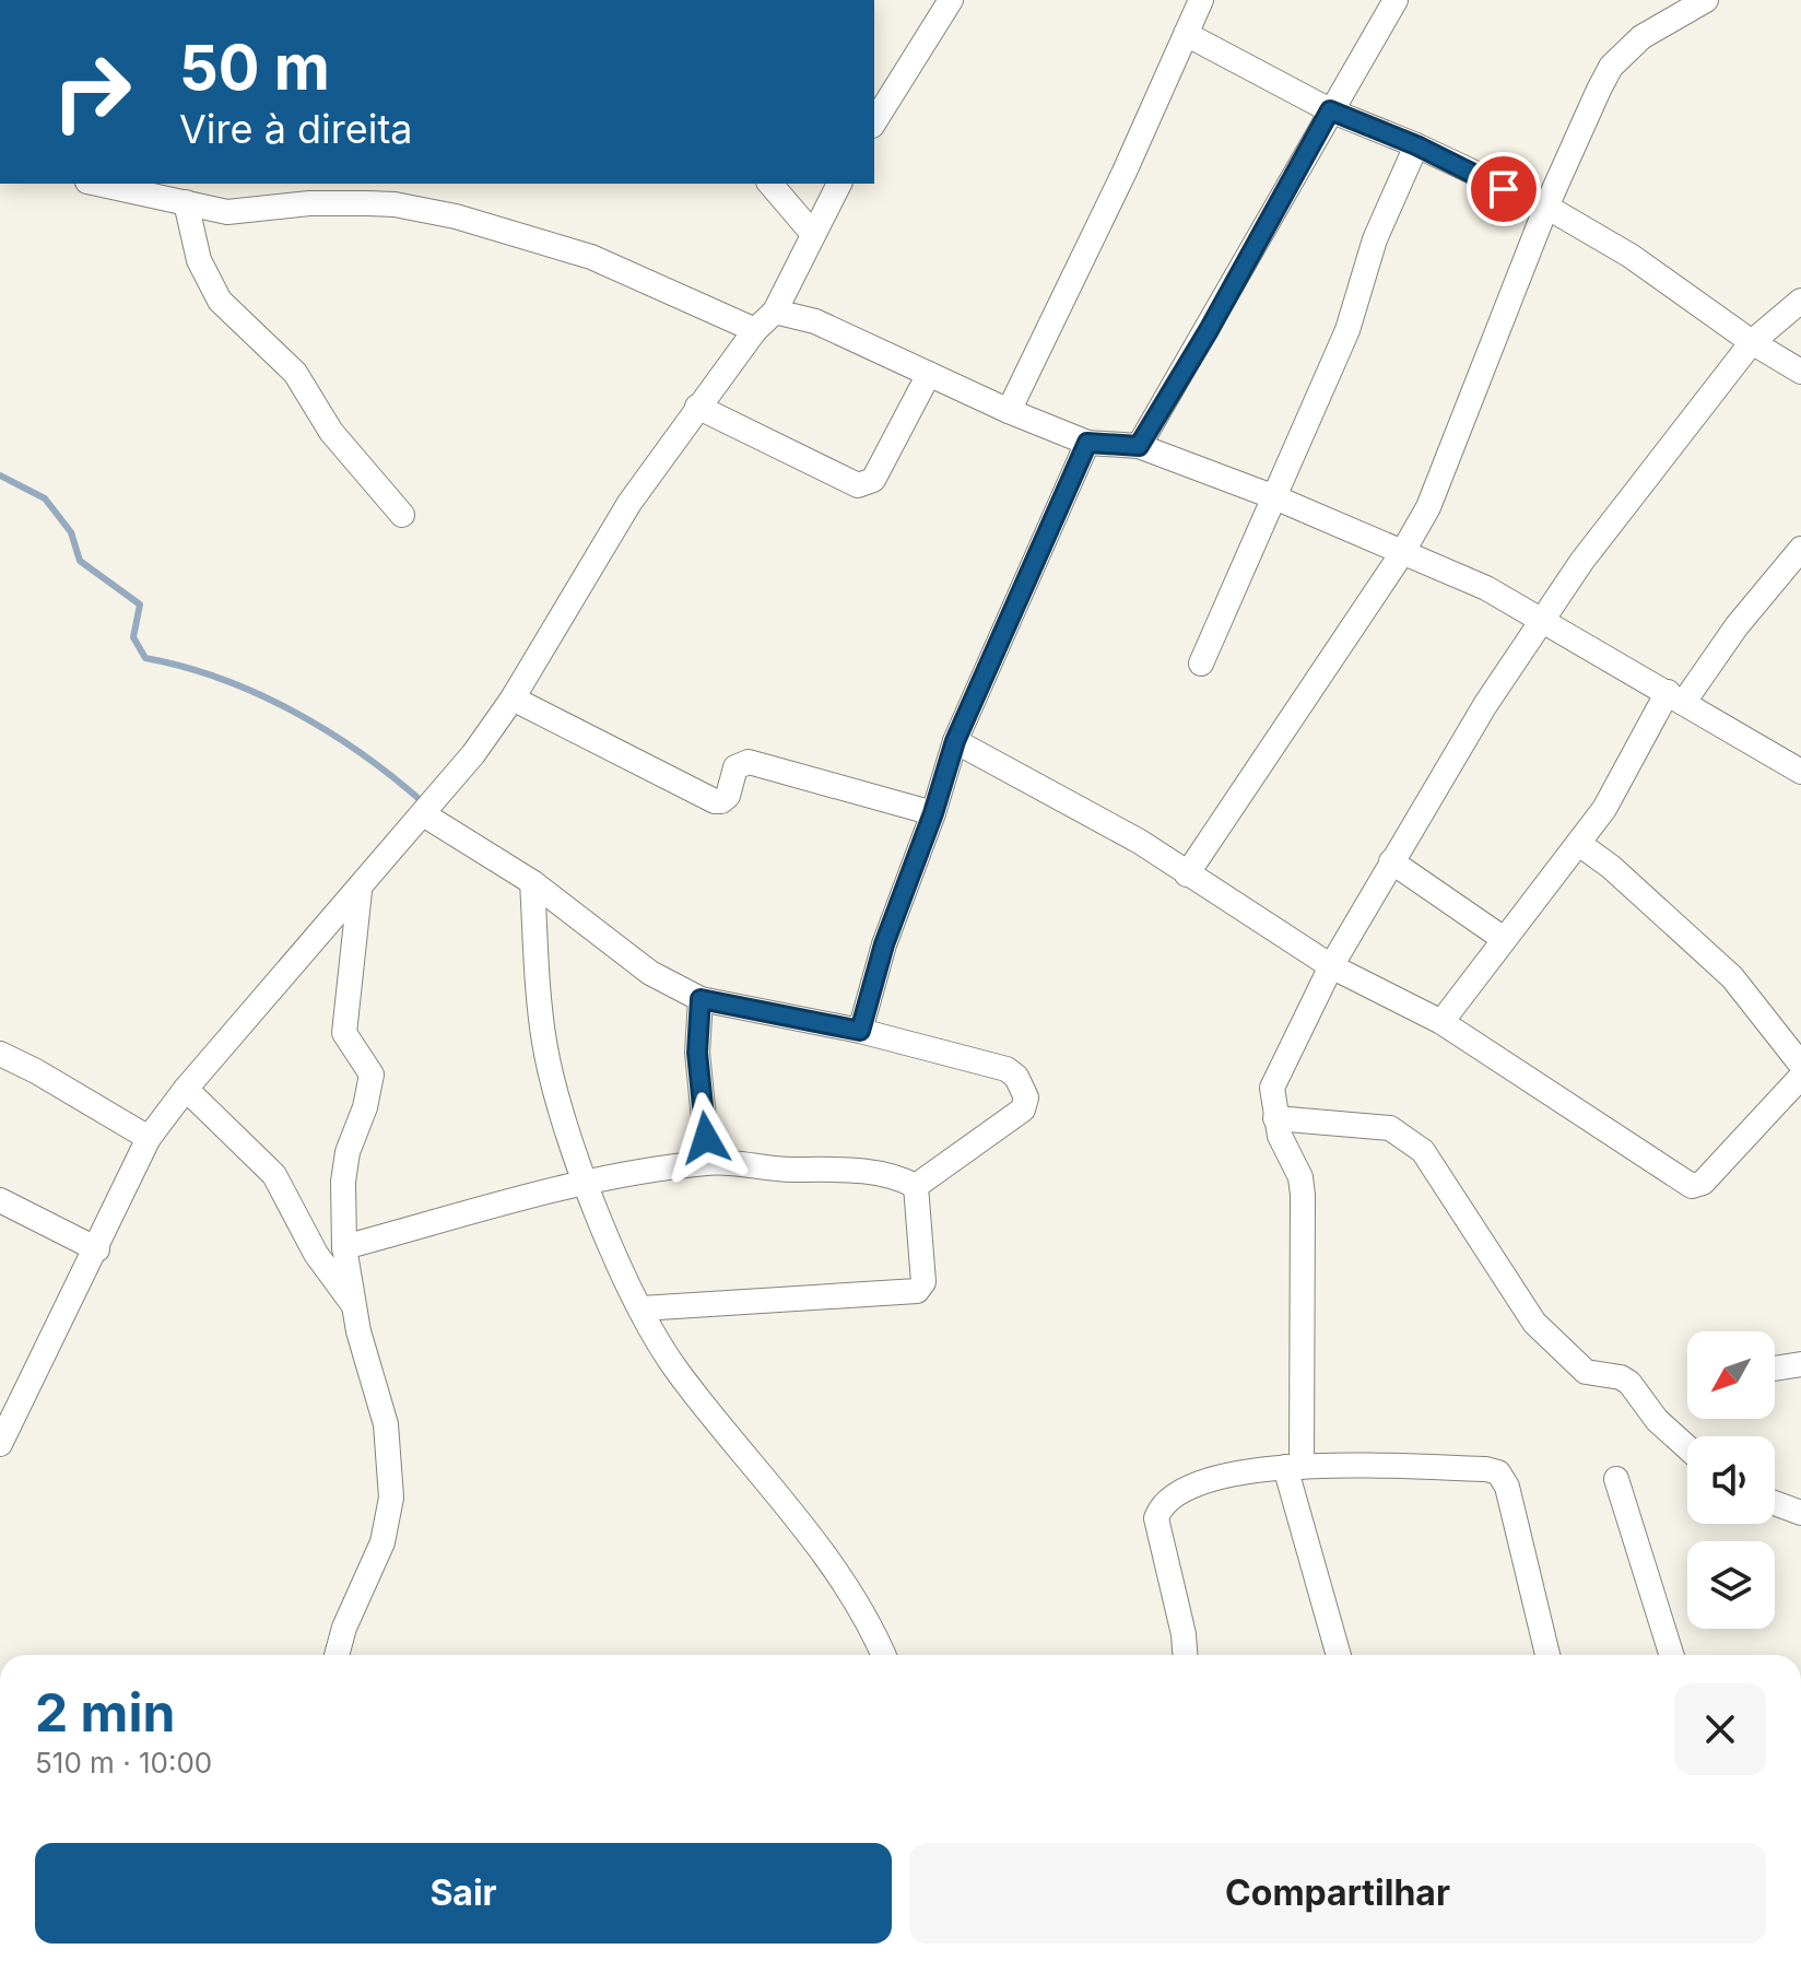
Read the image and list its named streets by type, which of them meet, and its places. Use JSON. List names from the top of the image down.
{
  "north": "bottom left",
  "page": {
    "turn": ["50 m", "Vire à direita"],
    "heading": ["2 min", "510 m · 10:00"],
    "buttons": ["Sair", "Compartilhar"]
  }
}
